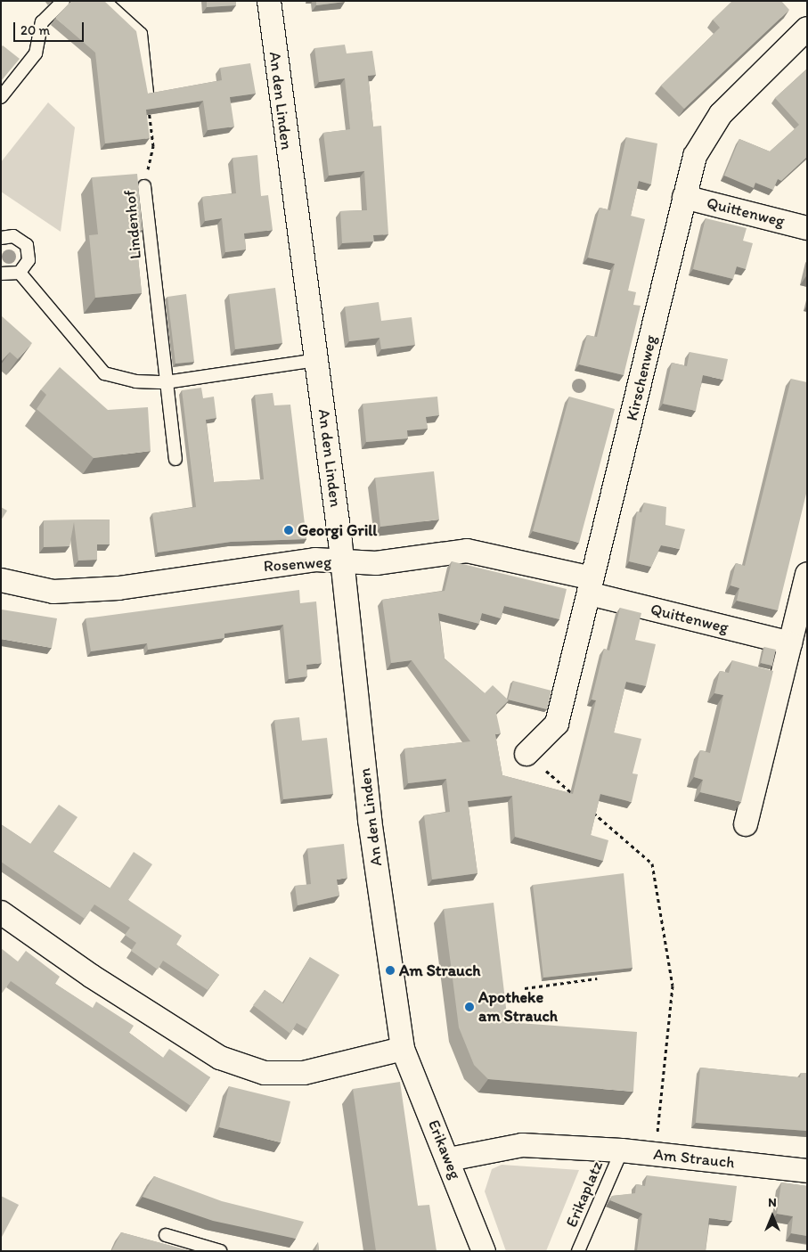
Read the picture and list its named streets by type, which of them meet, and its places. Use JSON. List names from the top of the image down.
{
  "streets": {
    "street": [
      "An den Linden",
      "Quittenweg",
      "Kirschenweg",
      "Rosenweg",
      "Erikaweg",
      "Am Strauch"
    ],
    "lane": ["Lindenhof", "Erikaplatz"]
  },
  "crossings": [
    ["An den Linden", "Rosenweg"],
    ["An den Linden", "Erikaweg"],
    ["Quittenweg", "Kirschenweg"],
    ["Quittenweg", "Rosenweg"],
    ["Kirschenweg", "Rosenweg"],
    ["Erikaweg", "Am Strauch"],
    ["Am Strauch", "Erikaplatz"]
  ],
  "places": ["Georgi Grill", "Am Strauch", "Apotheke am Strauch"],
  "scale_bar": "20 m",
  "north": "top"
}
